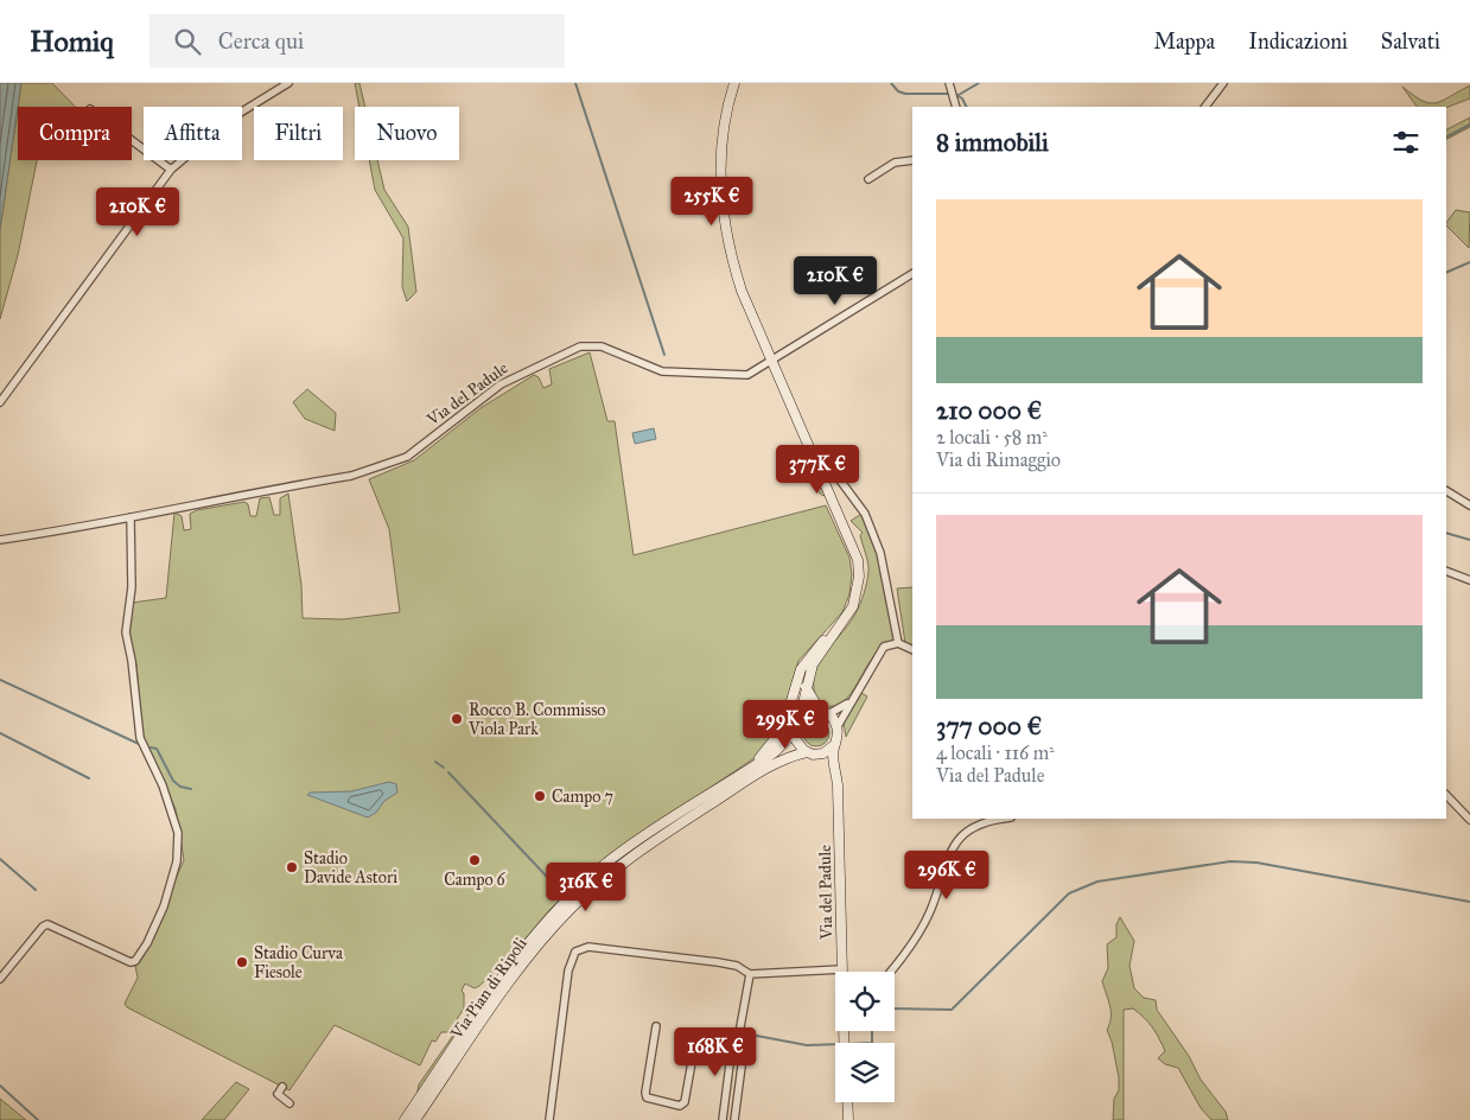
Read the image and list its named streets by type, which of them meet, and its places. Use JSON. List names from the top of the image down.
{
  "streets": {
    "main road": ["Via del Padule", "Via Pian di Ripoli"]
  },
  "crossings": [
    ["Via del Padule", "Via Pian di Ripoli"]
  ],
  "places": [
    "Rocco B. Commisso Viola Park",
    "Campo 7",
    "Campo 6",
    "Stadio Davide Astori",
    "Stadio Curva Fiesole"
  ],
  "page": {
    "header": "Homiq",
    "search": "Cerca qui",
    "nav": ["Mappa", "Indicazioni", "Salvati"],
    "chip": [
      "Compra",
      "Affitta",
      "Filtri",
      "Nuovo"
    ],
    "heading": "8 immobili",
    "price": [
      "255K €",
      "210K €",
      "210K €",
      "377K €",
      "299K €",
      "296K €",
      "316K €",
      "168K €"
    ],
    "list": [
      {
        "name": "210 000 €",
        "note": "2 locali · 58 m² · Via di Rimaggio"
      },
      {
        "name": "377 000 €",
        "note": "4 locali · 116 m² · Via del Padule"
      }
    ]
  }
}
